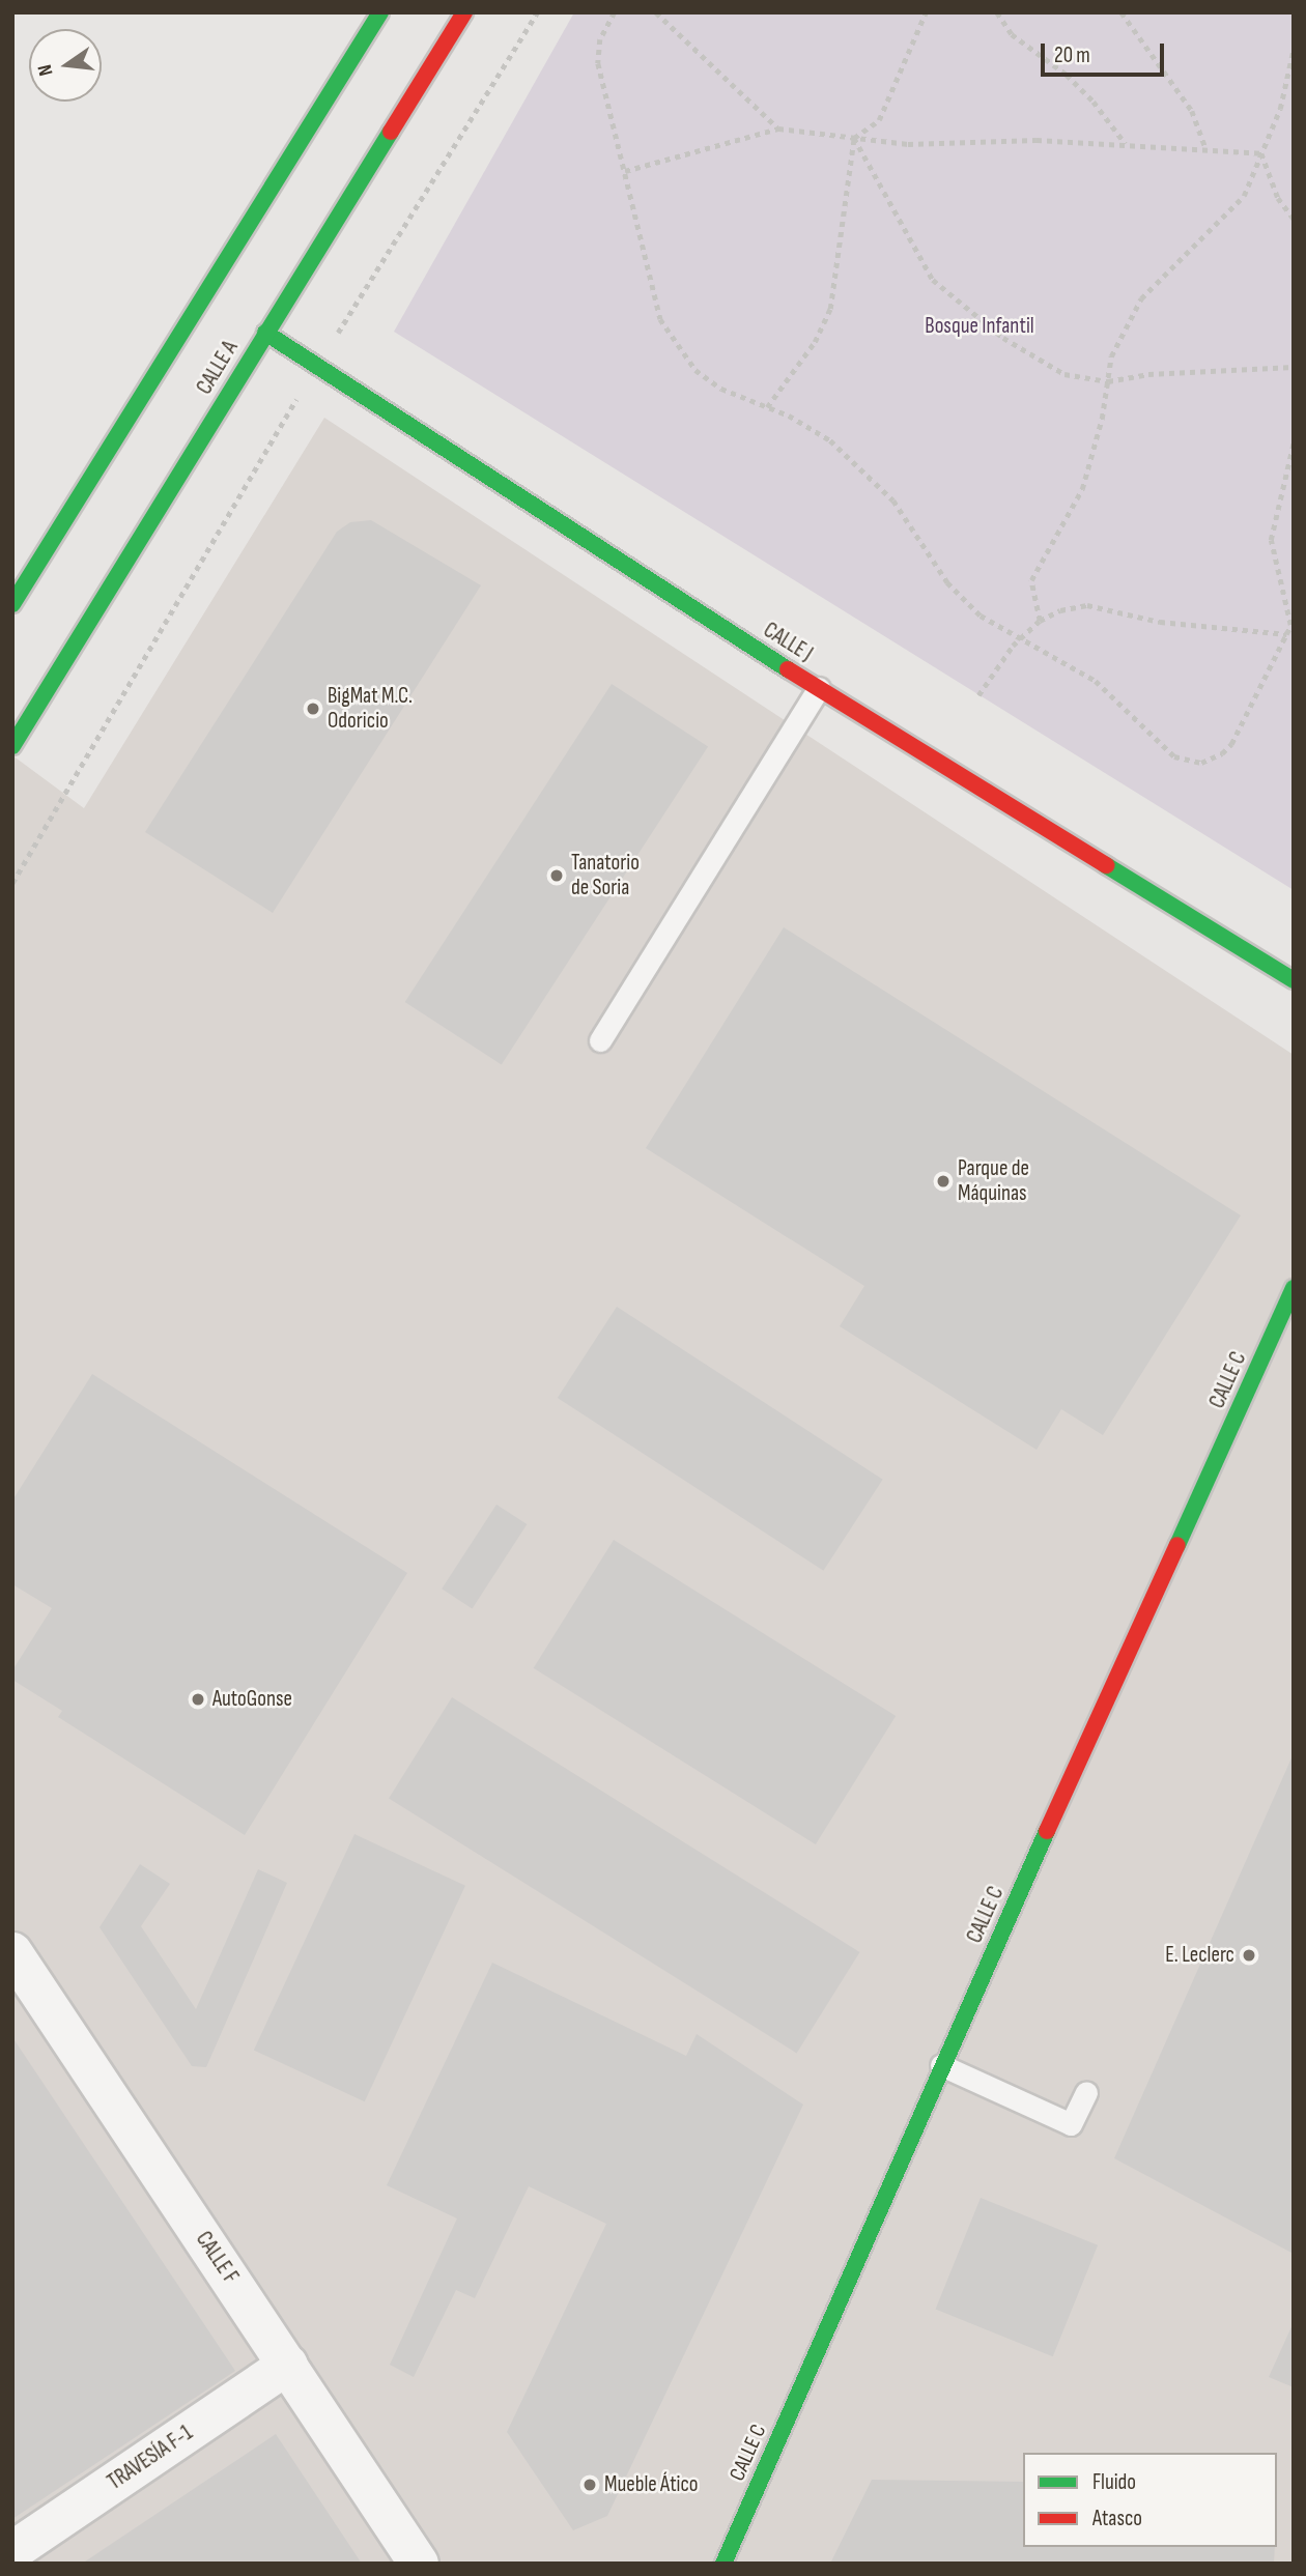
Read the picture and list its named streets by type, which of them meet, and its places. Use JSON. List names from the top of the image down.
{
  "streets": {
    "street": [
      "CALLE A",
      "CALLE J",
      "CALLE C",
      "CALLE F",
      "TRAVESÍA F-1"
    ]
  },
  "crossings": [
    ["CALLE A", "CALLE J"],
    ["CALLE F", "TRAVESÍA F-1"]
  ],
  "parks": ["Bosque Infantil"],
  "places": [
    "BigMat M.C. Odoricio",
    "Tanatorio de Soria",
    "Parque de Máquinas",
    "AutoGonse",
    "E. Leclerc",
    "Mueble Ático"
  ],
  "legend": ["Fluido", "Atasco"],
  "scale_bar": "20 m",
  "north": "left"
}
